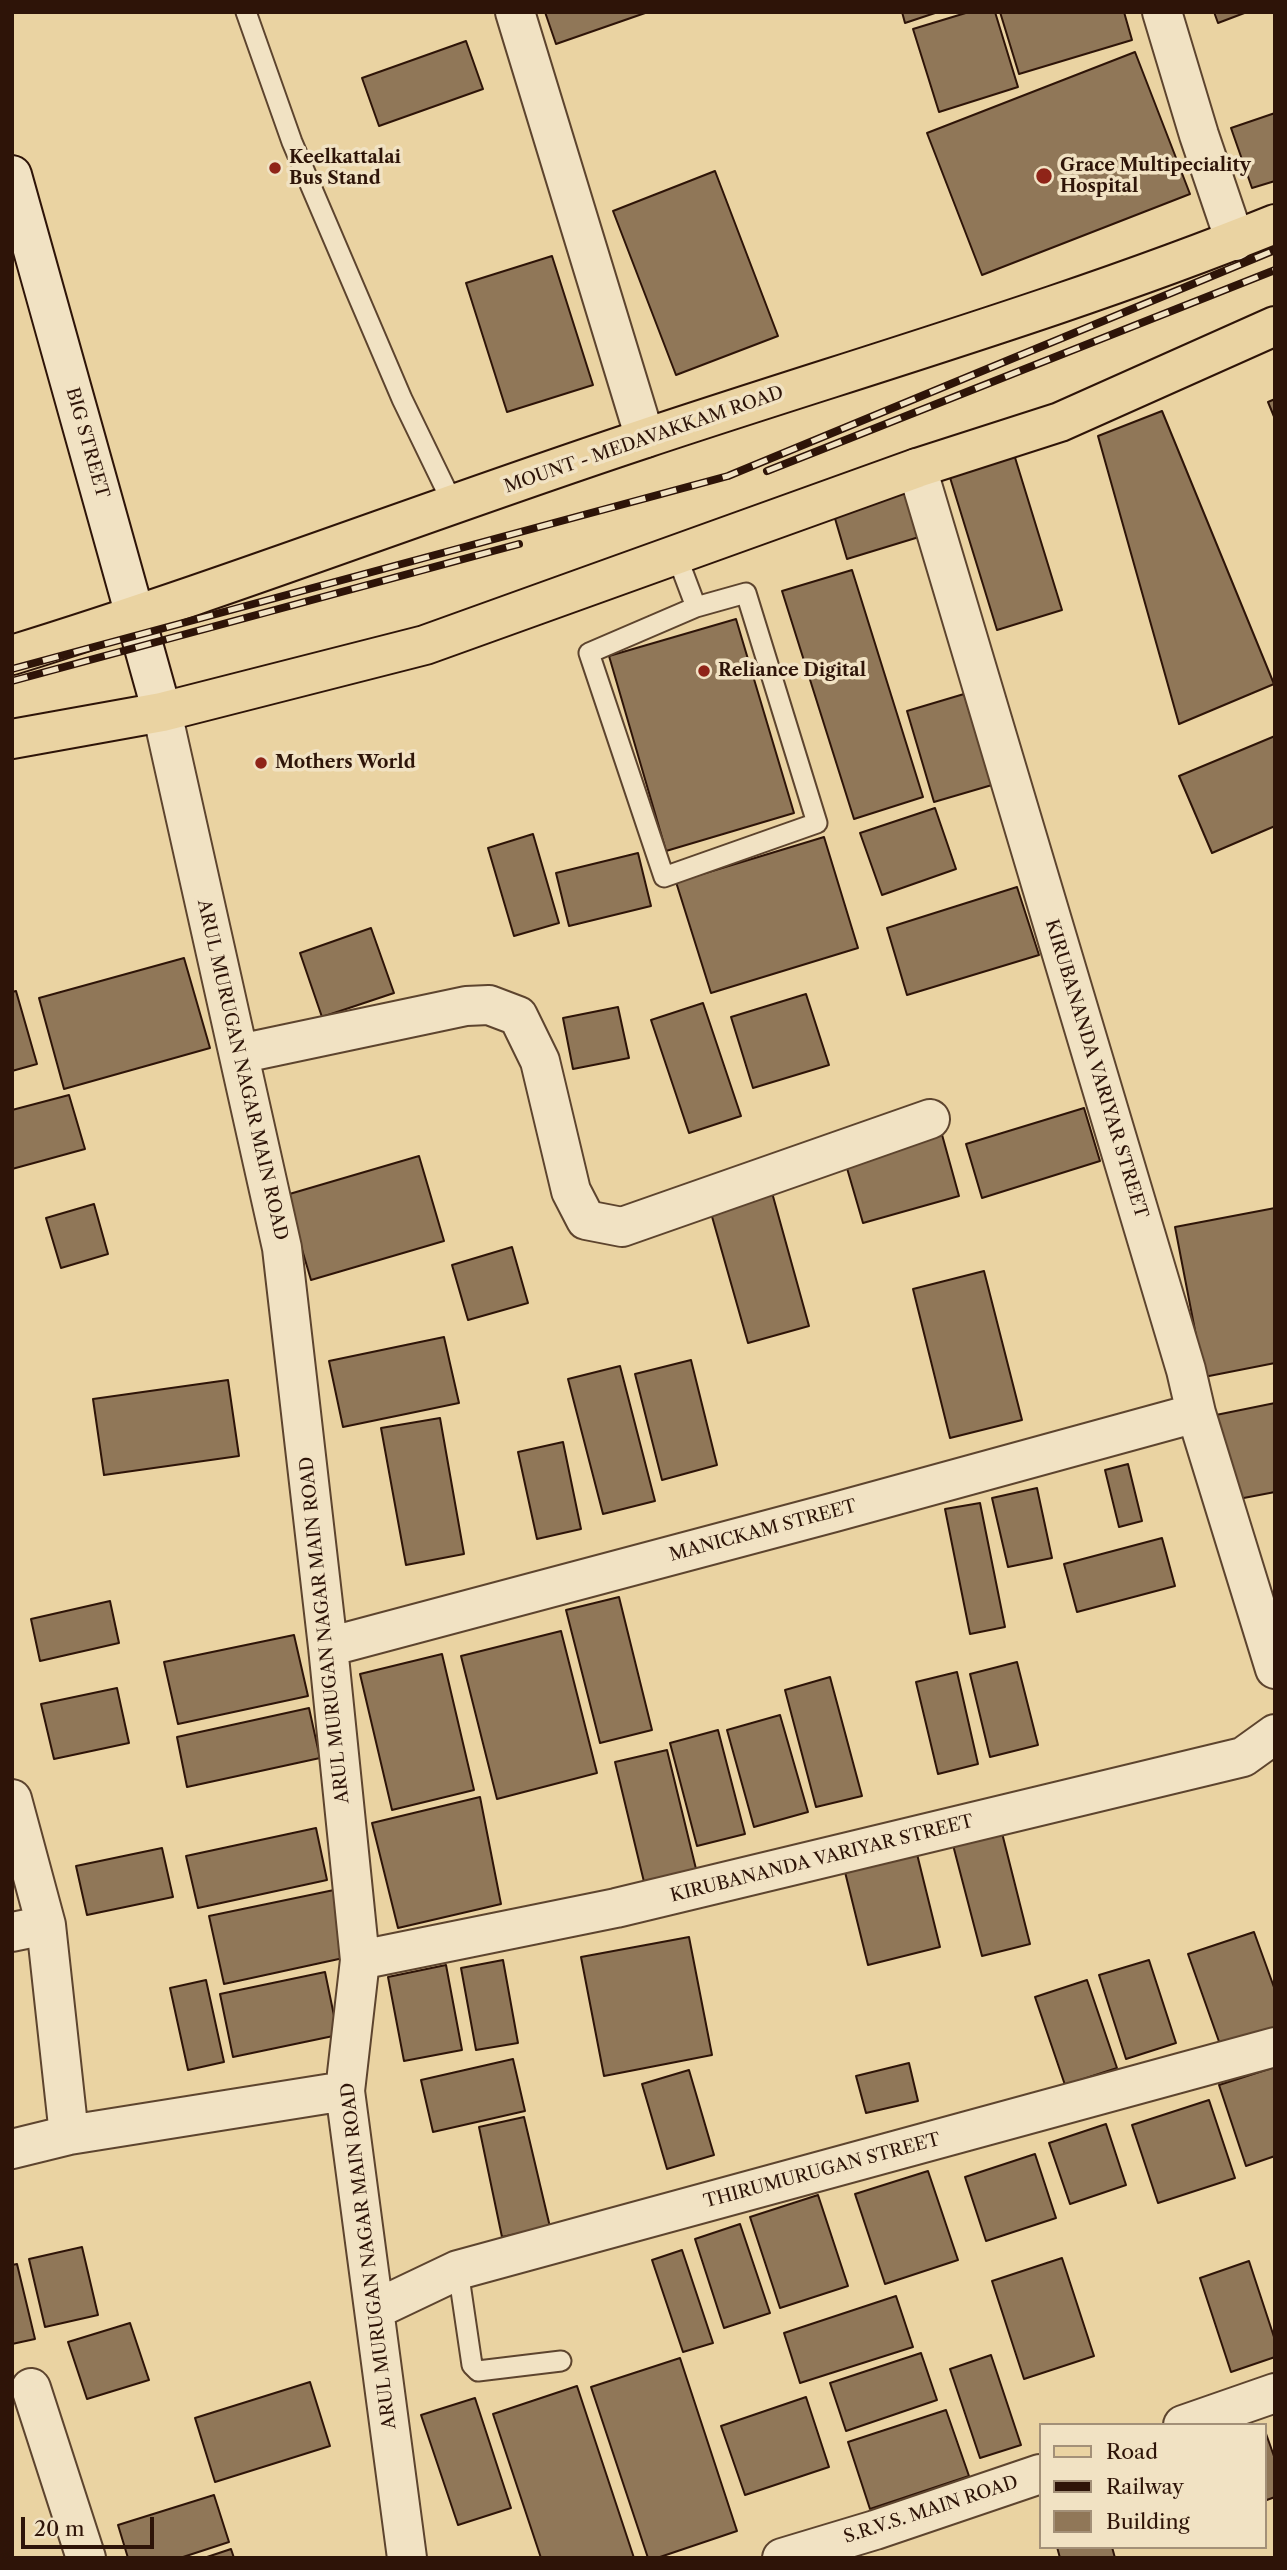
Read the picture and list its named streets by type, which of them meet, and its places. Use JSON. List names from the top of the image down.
{
  "streets": {
    "main road": ["MOUNT - MEDAVAKKAM ROAD"],
    "street": [
      "BIG STREET",
      "KIRUBANANDA VARIYAR STREET",
      "ARUL MURUGAN NAGAR MAIN ROAD",
      "MANICKAM STREET",
      "THIRUMURUGAN STREET",
      "S.R.V.S. MAIN ROAD"
    ]
  },
  "crossings": [
    ["MOUNT - MEDAVAKKAM ROAD", "BIG STREET"],
    ["BIG STREET", "ARUL MURUGAN NAGAR MAIN ROAD"],
    ["KIRUBANANDA VARIYAR STREET", "ARUL MURUGAN NAGAR MAIN ROAD"],
    ["KIRUBANANDA VARIYAR STREET", "MANICKAM STREET"],
    ["ARUL MURUGAN NAGAR MAIN ROAD", "MANICKAM STREET"],
    ["ARUL MURUGAN NAGAR MAIN ROAD", "THIRUMURUGAN STREET"]
  ],
  "places": [
    "Keelkattalai Bus Stand",
    "Grace Multipeciality Hospital",
    "Reliance Digital",
    "Mothers World"
  ],
  "legend": ["Road", "Railway", "Building"],
  "scale_bar": "20 m"
}
